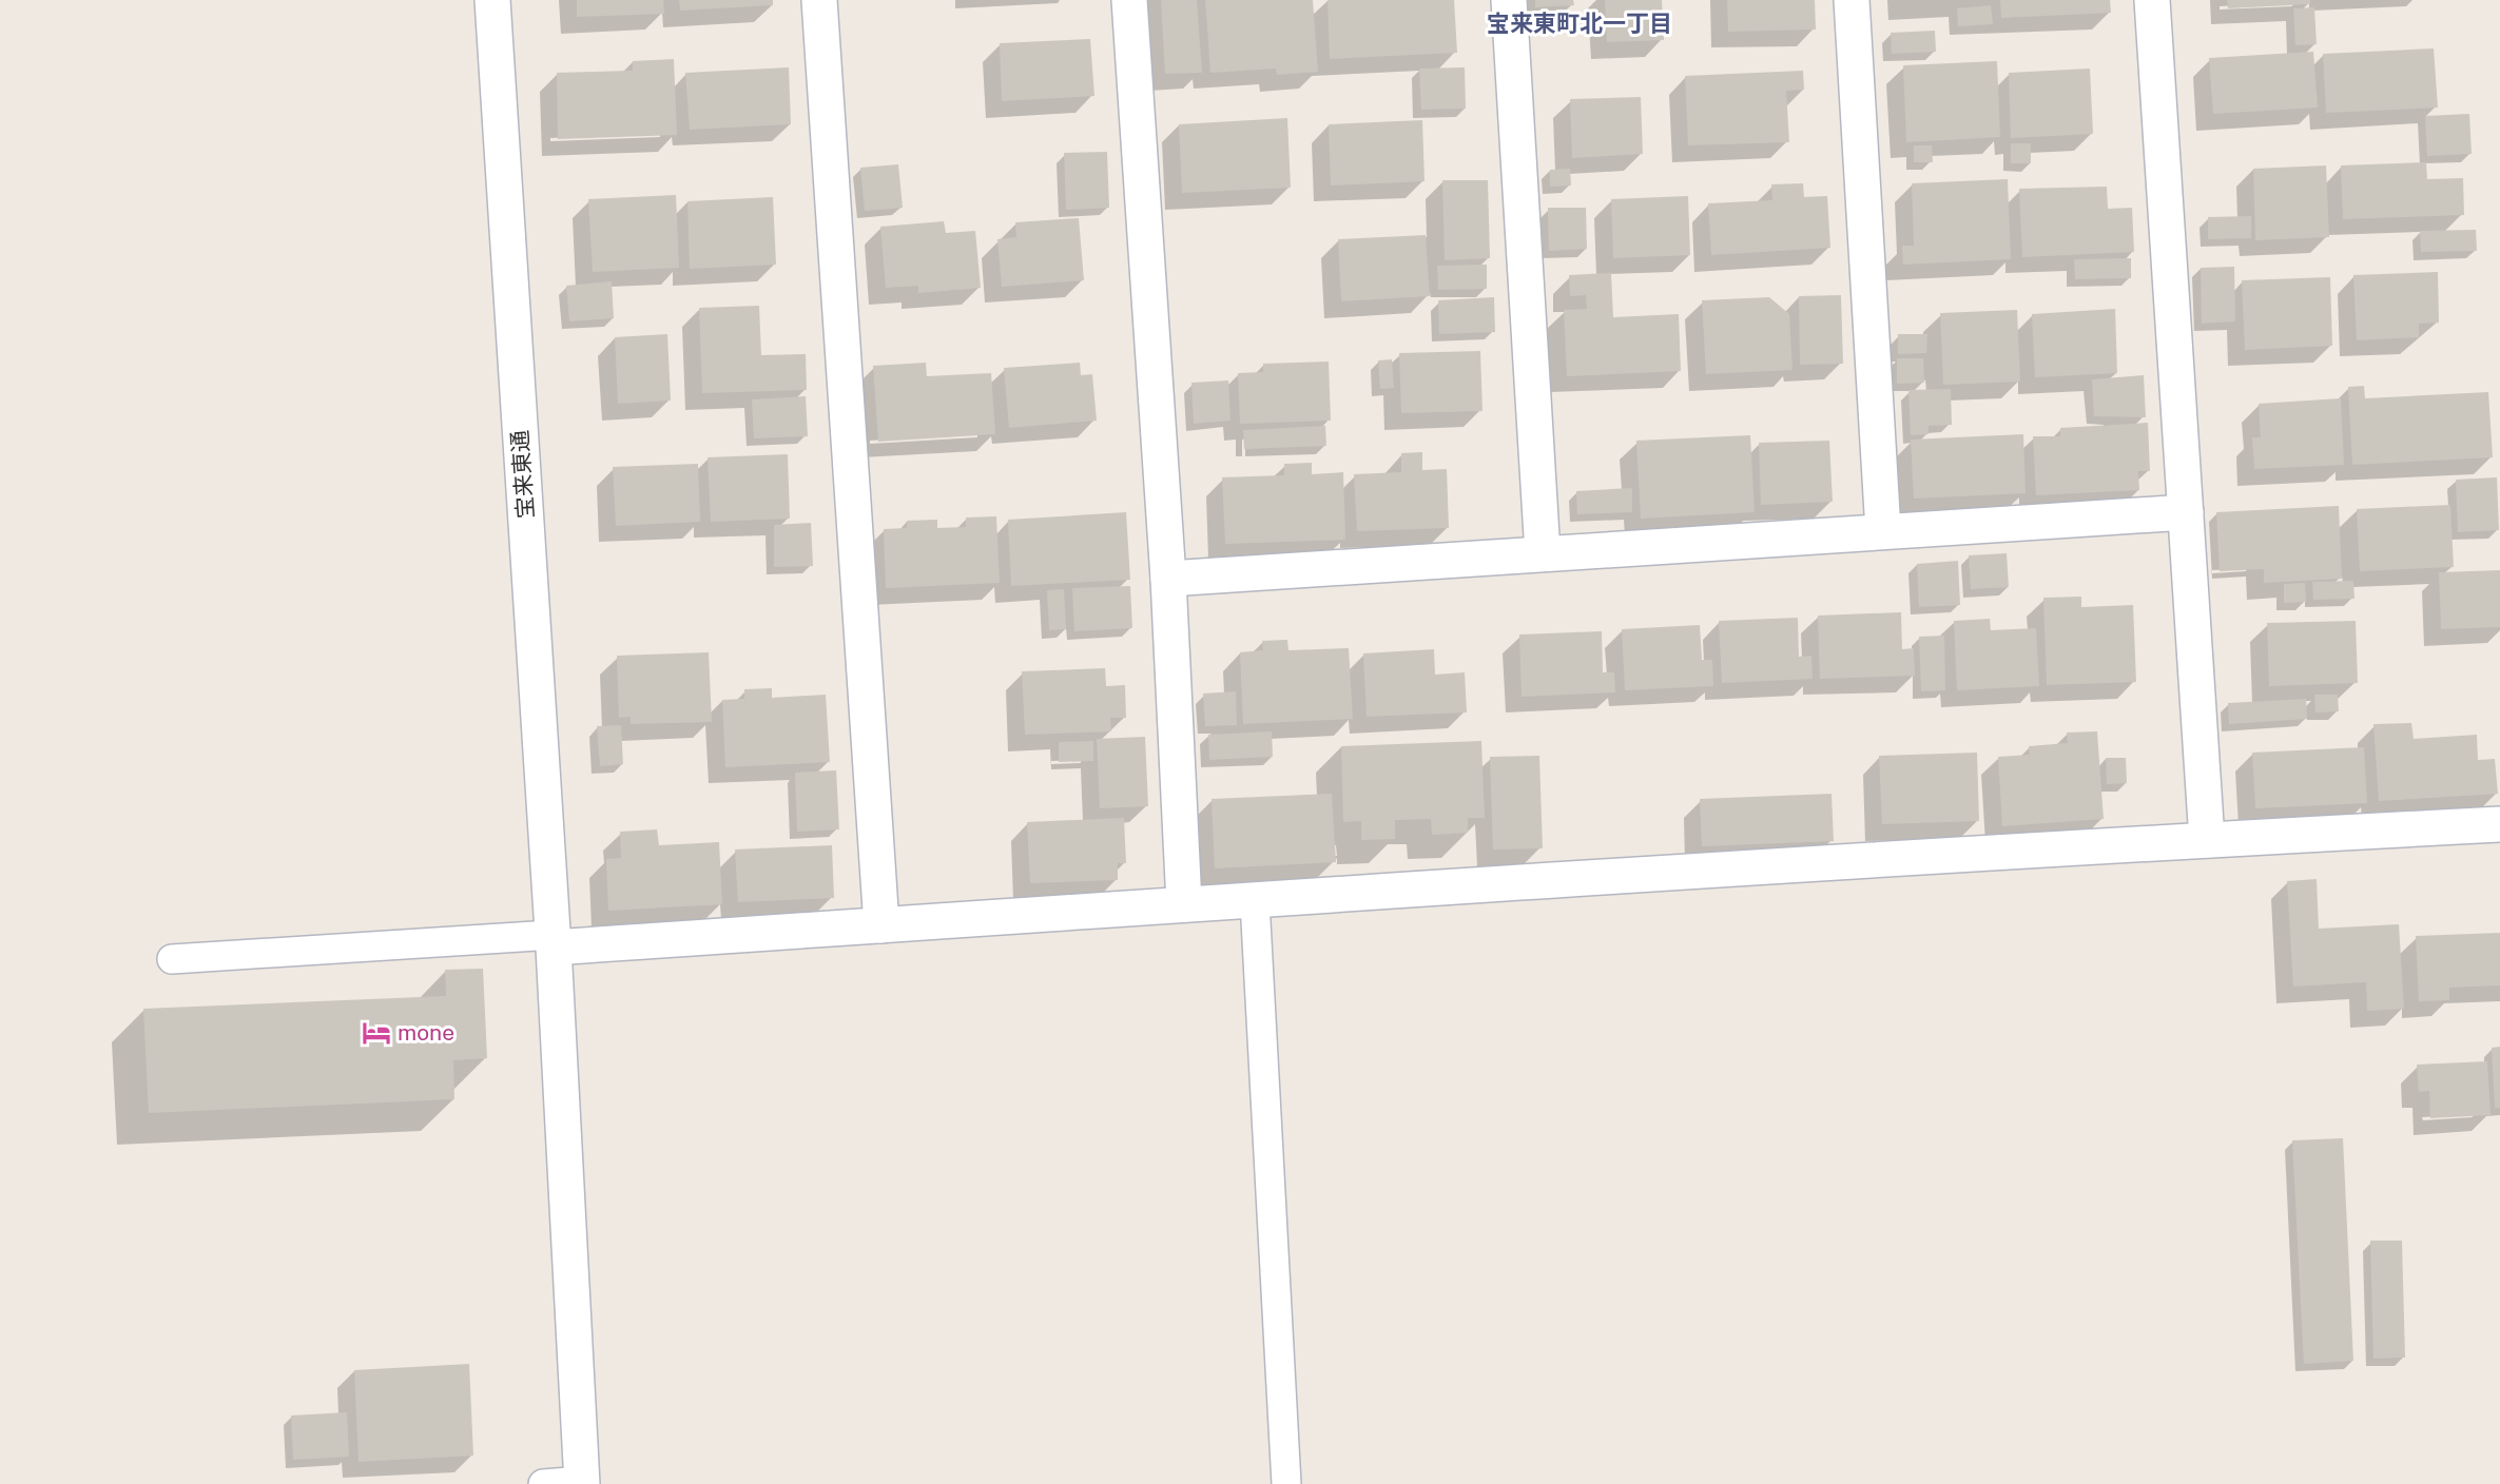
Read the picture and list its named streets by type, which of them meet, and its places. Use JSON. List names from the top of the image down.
{
  "streets": {
    "street": ["宝来東通"]
  },
  "districts": ["宝来東町北一丁目"],
  "places": {
    "hotel": ["mone"]
  }
}
